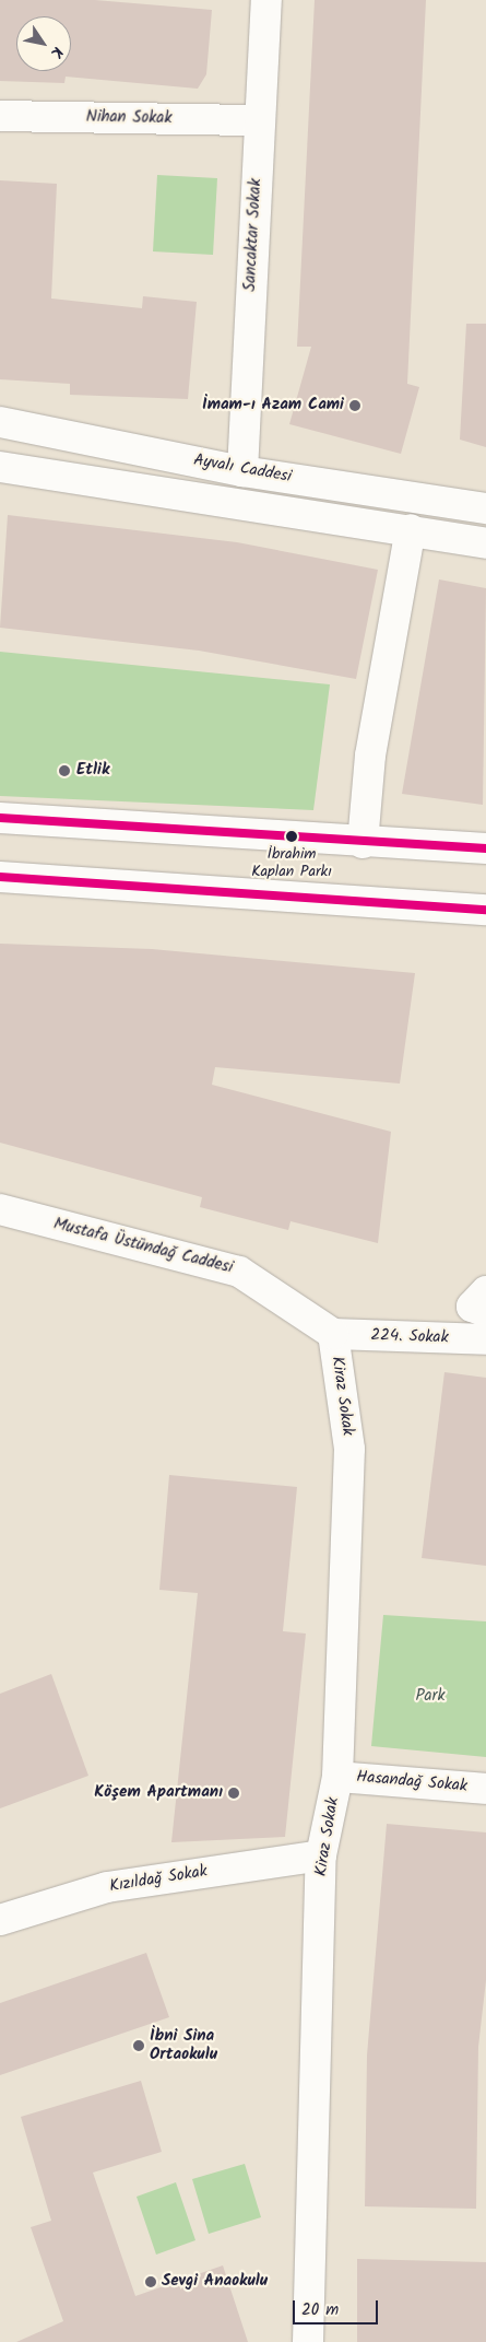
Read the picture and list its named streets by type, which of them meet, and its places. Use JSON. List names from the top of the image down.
{
  "streets": {
    "street": [
      "Nihan Sokak",
      "Sancaktar Sokak",
      "Ayvalı Caddesi",
      "Mustafa Üstündağ Caddesi",
      "224. Sokak",
      "Kiraz Sokak",
      "Hasandağ Sokak",
      "Kızıldağ Sokak"
    ]
  },
  "crossings": [
    ["Nihan Sokak", "Sancaktar Sokak"],
    ["Sancaktar Sokak", "Ayvalı Caddesi"],
    ["Mustafa Üstündağ Caddesi", "224. Sokak"],
    ["Mustafa Üstündağ Caddesi", "Kiraz Sokak"],
    ["224. Sokak", "Kiraz Sokak"],
    ["Kiraz Sokak", "Hasandağ Sokak"],
    ["Kiraz Sokak", "Kızıldağ Sokak"]
  ],
  "parks": ["Park"],
  "places": [
    "İmam-ı Azam Cami",
    "Etlik",
    "İbrahim Kaplan Parkı",
    "Köşem Apartmanı",
    "İbni Sina Ortaokulu",
    "Sevgi Anaokulu"
  ],
  "scale_bar": "20 m",
  "north": "bottom right"
}
